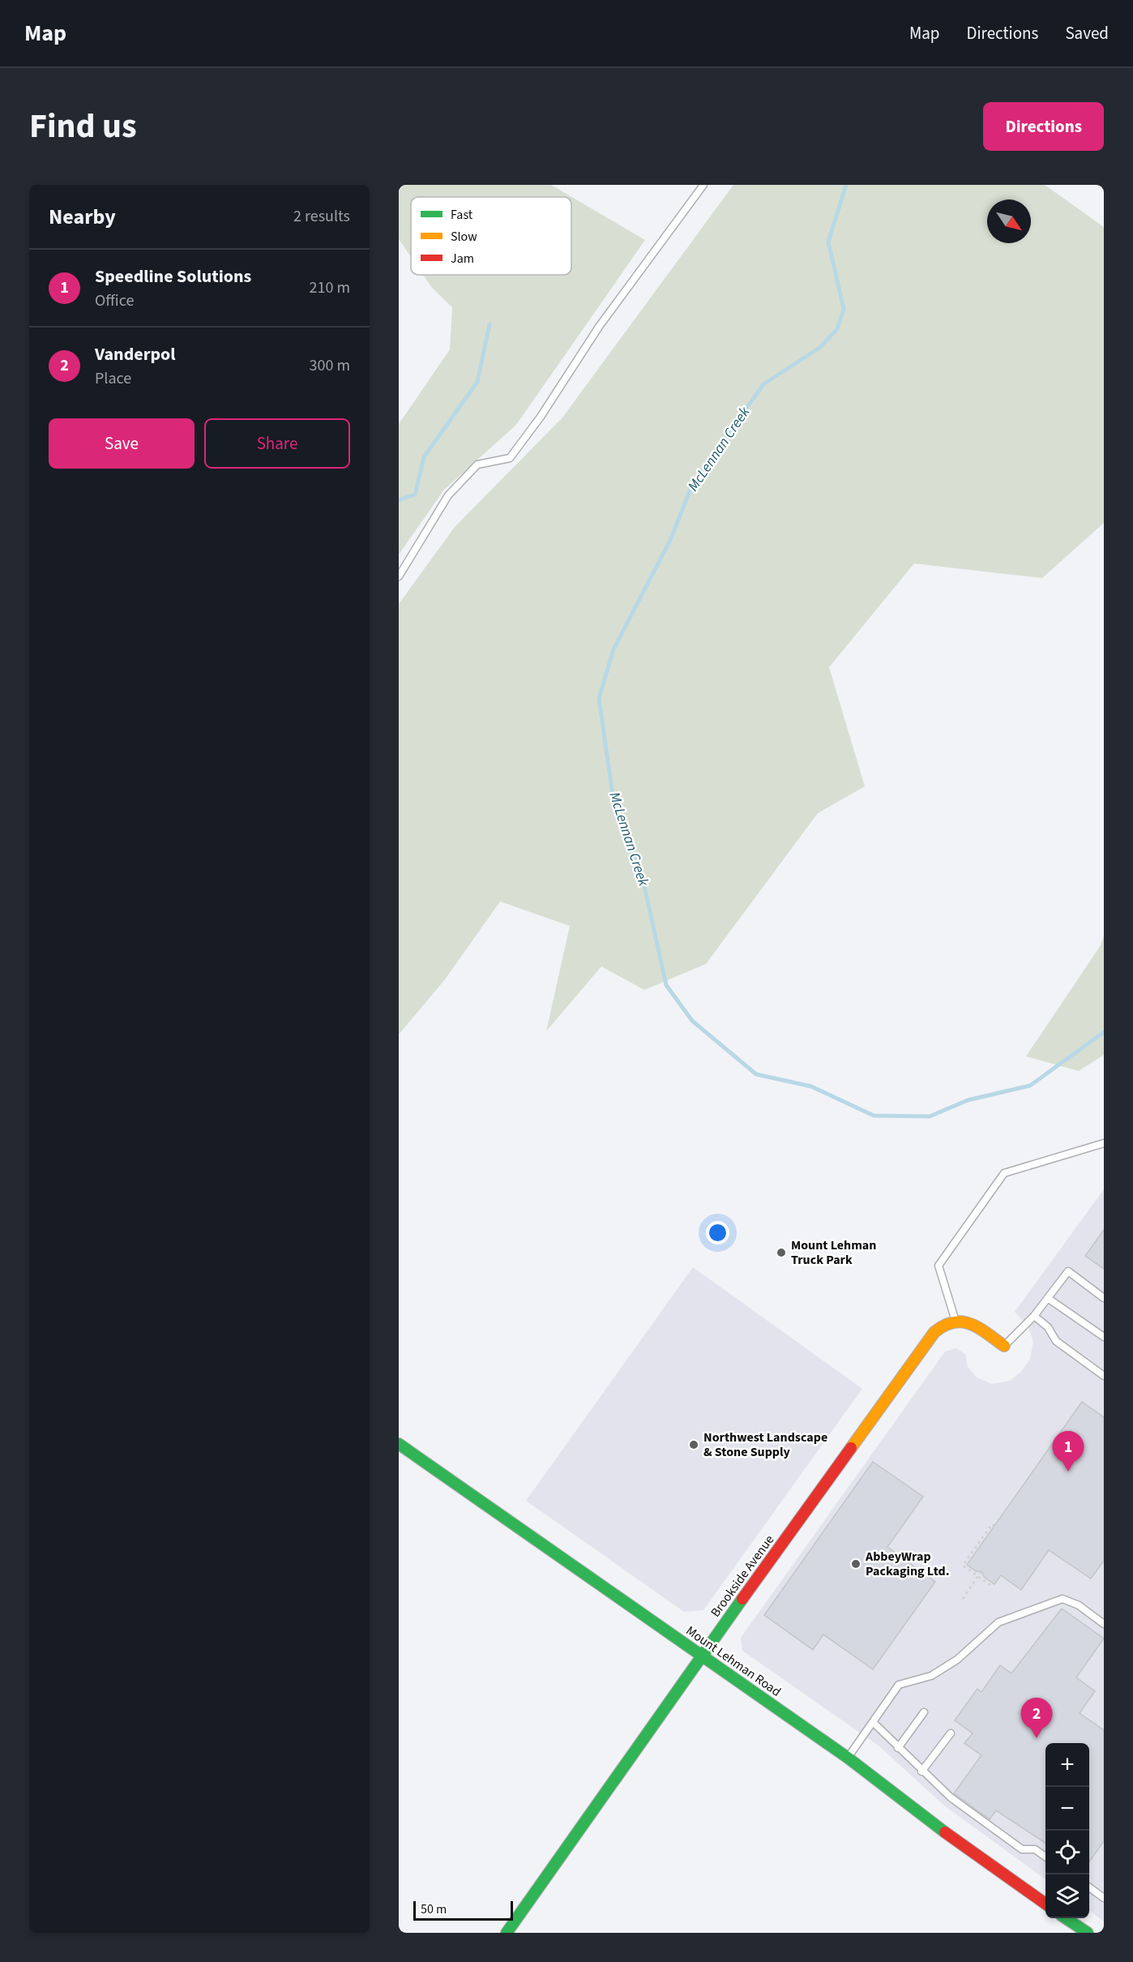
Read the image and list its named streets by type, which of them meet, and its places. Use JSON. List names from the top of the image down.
{
  "streets": {
    "main road": ["Brookside Avenue", "Mount Lehman Road"]
  },
  "crossings": [
    ["Brookside Avenue", "Mount Lehman Road"]
  ],
  "water": ["McLennan Creek"],
  "places": ["Mount Lehman Truck Park", "Northwest Landscape & Stone Supply", "AbbeyWrap Packaging Ltd."],
  "legend": ["Fast", "Slow", "Jam"],
  "scale_bar": "50 m",
  "north": "bottom right",
  "page": {
    "header": "Map",
    "nav": ["Map", "Directions", "Saved"],
    "title": "Find us",
    "buttons": [
      "Directions",
      ["Save", "Share"]
    ],
    "heading": ["Nearby", "2 results"],
    "list": [
      {
        "mark": "1",
        "name": "Speedline Solutions",
        "note": "Office",
        "value": "210 m"
      },
      {
        "mark": "2",
        "name": "Vanderpol",
        "note": "Place",
        "value": "300 m"
      }
    ],
    "pins": ["1", "2"],
    "map_buttons": ["+", "−"],
    "scale": "50 m"
  }
}
